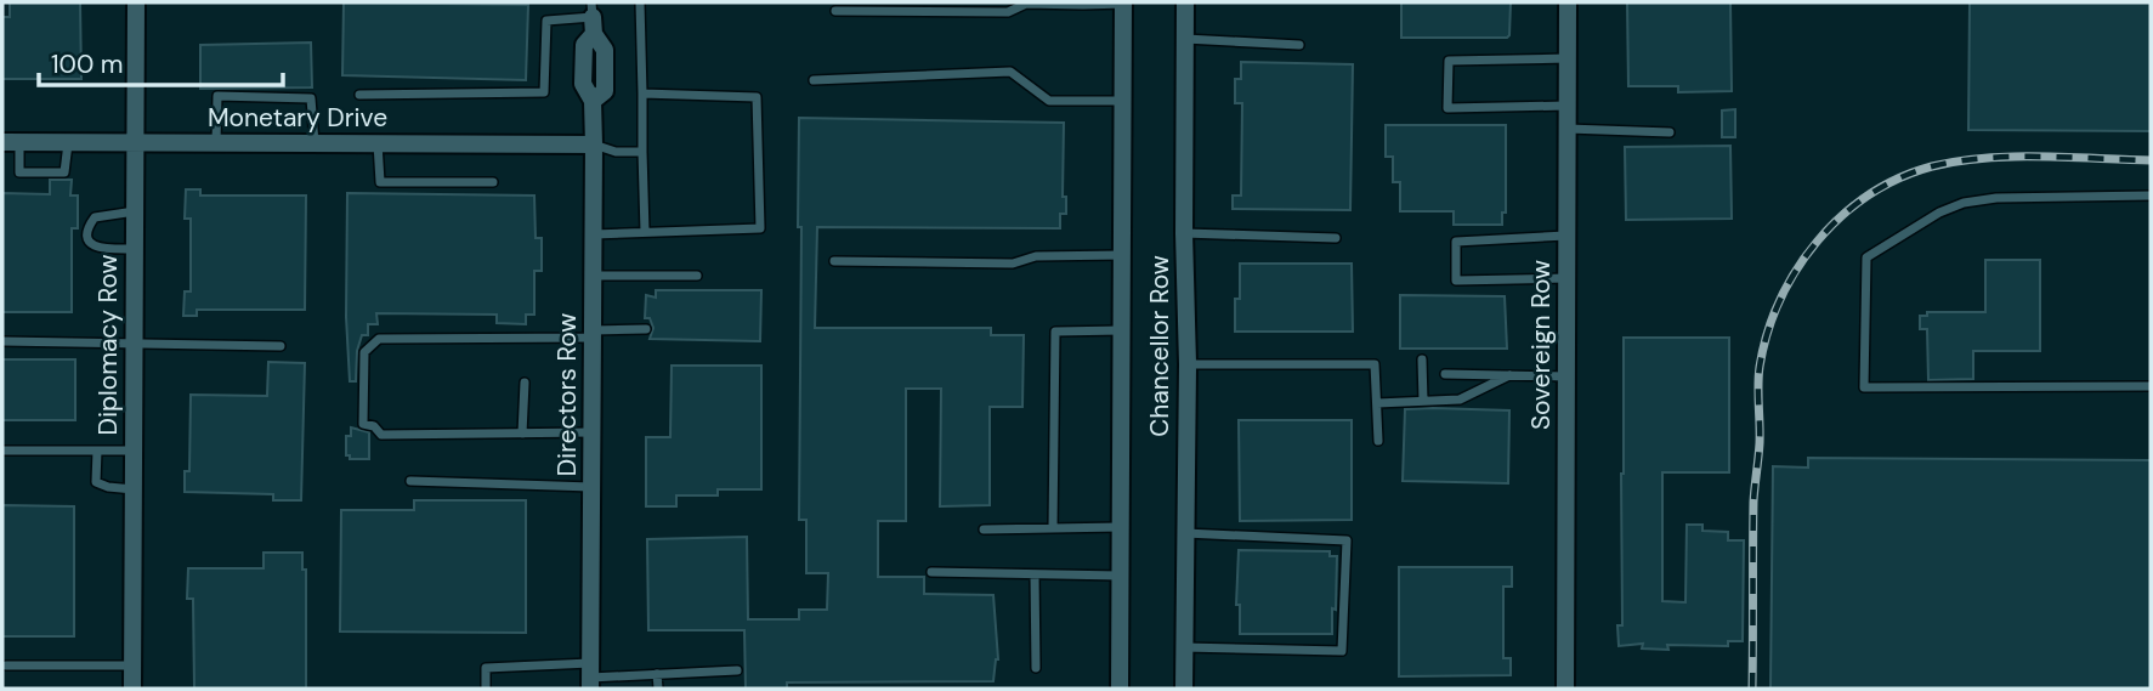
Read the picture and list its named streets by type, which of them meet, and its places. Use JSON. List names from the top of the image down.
{
  "streets": {
    "street": [
      "Monetary Drive",
      "Diplomacy Row",
      "Sovereign Row",
      "Chancellor Row",
      "Directors Row"
    ]
  },
  "crossings": [
    ["Monetary Drive", "Diplomacy Row"],
    ["Monetary Drive", "Directors Row"]
  ],
  "scale_bar": "100 m"
}
